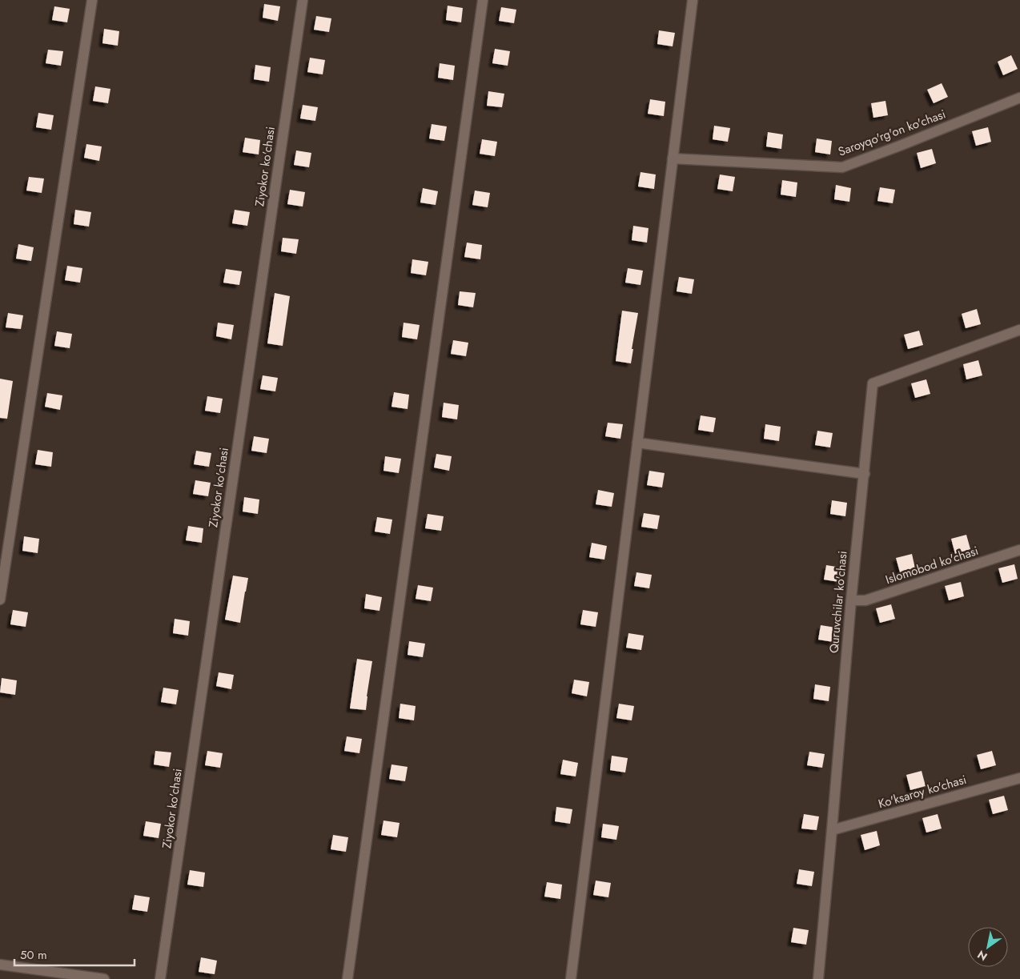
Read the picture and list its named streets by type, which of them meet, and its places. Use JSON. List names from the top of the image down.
{
  "streets": {
    "street": [
      "Saroyqo'rg'on ko'chasi",
      "Ziyokor ko'chasi",
      "Islomobod ko'chasi",
      "Quruvchilar ko'chasi",
      "Ko'ksaroy ko'chasi"
    ]
  },
  "crossings": [
    ["Islomobod ko'chasi", "Quruvchilar ko'chasi"],
    ["Quruvchilar ko'chasi", "Ko'ksaroy ko'chasi"]
  ],
  "scale_bar": "50 m",
  "north": "bottom left"
}
